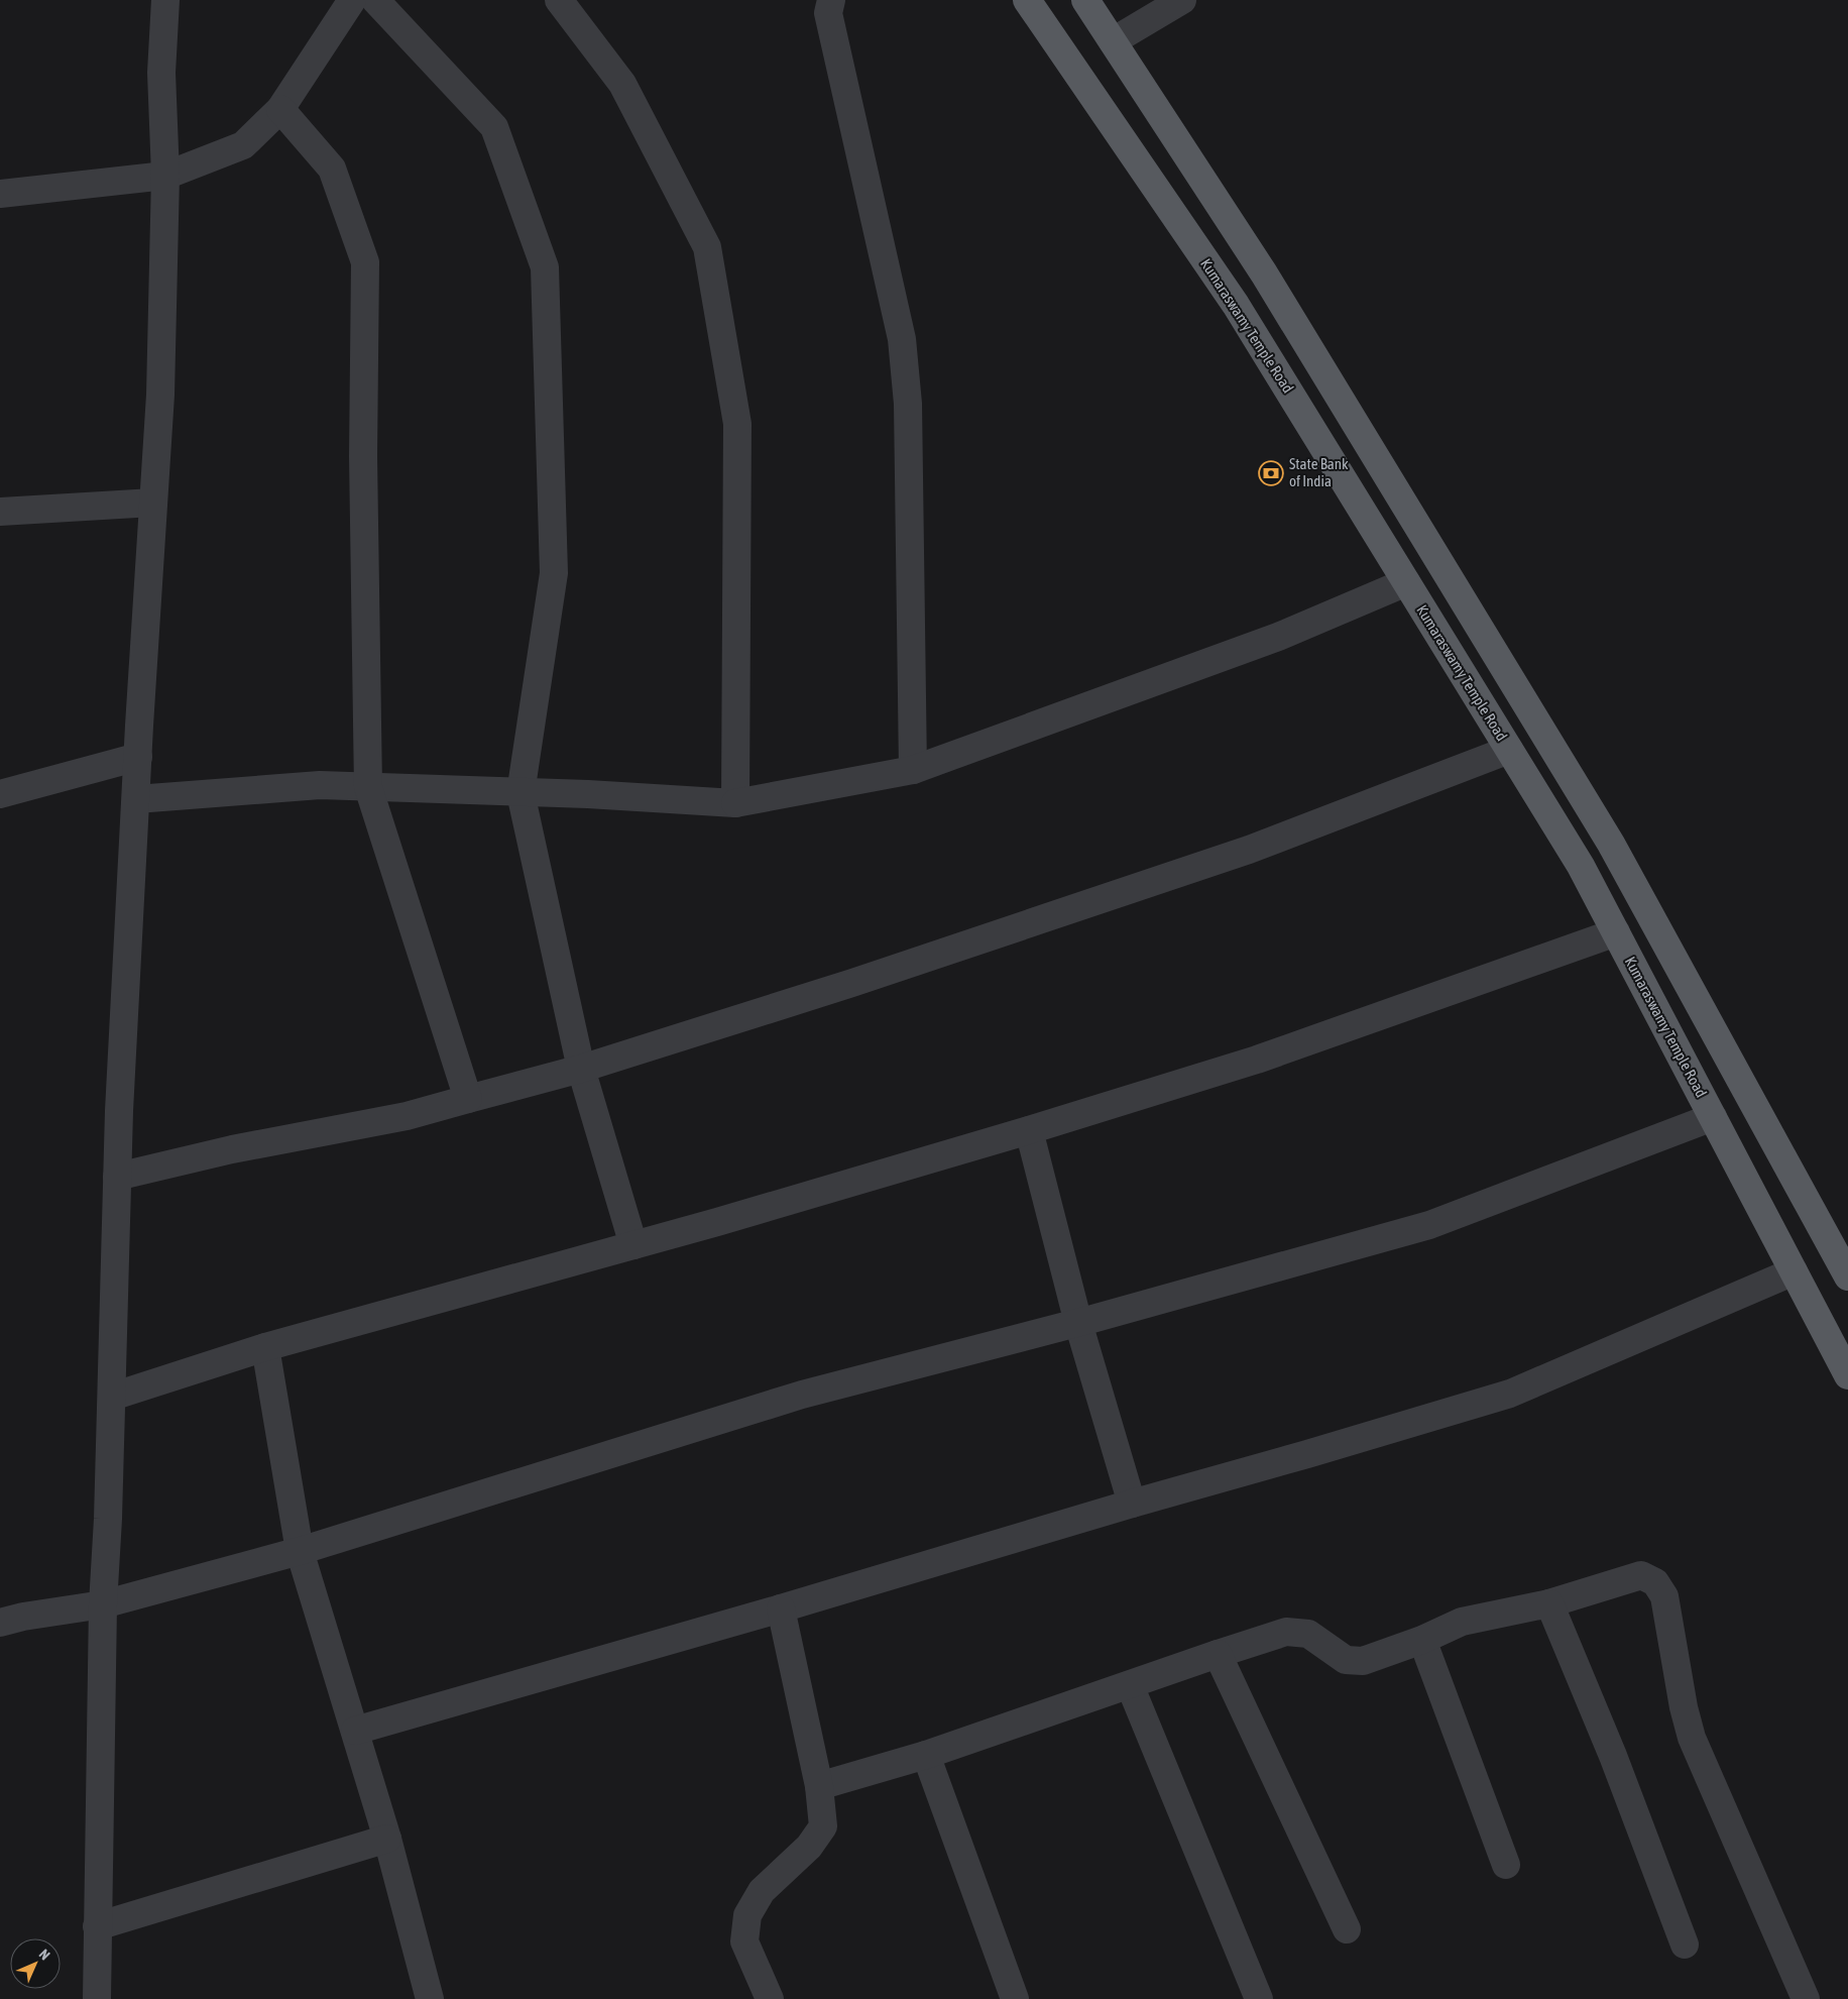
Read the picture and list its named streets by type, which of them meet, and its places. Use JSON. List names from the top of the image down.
{
  "streets": {
    "main road": ["Kumaraswamy Temple Road"]
  },
  "places": {
    "bank": ["State Bank of India"]
  },
  "north": "top right"
}
